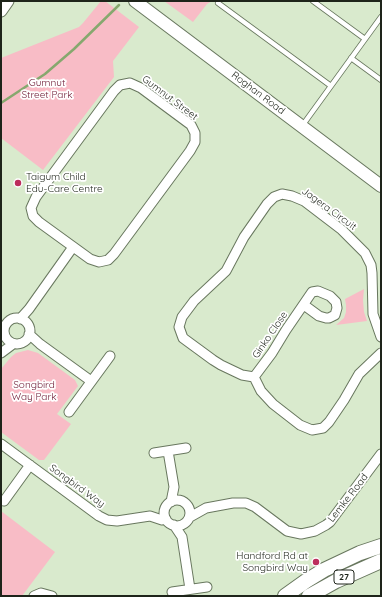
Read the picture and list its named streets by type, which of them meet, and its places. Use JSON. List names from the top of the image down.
{
  "streets": {
    "main road": ["Roghan Road", "27"],
    "street": [
      "Gumnut Street",
      "Jagera Circuit",
      "Ginko Close",
      "Songbird Way",
      "Lemke Road"
    ]
  },
  "crossings": [
    ["Jagera Circuit", "Ginko Close"]
  ],
  "parks": ["Gumnut Street Park", "Songbird Way Park"],
  "places": ["Taigum Child Edu-Care Centre", "Handford Rd at Songbird Way"]
}
